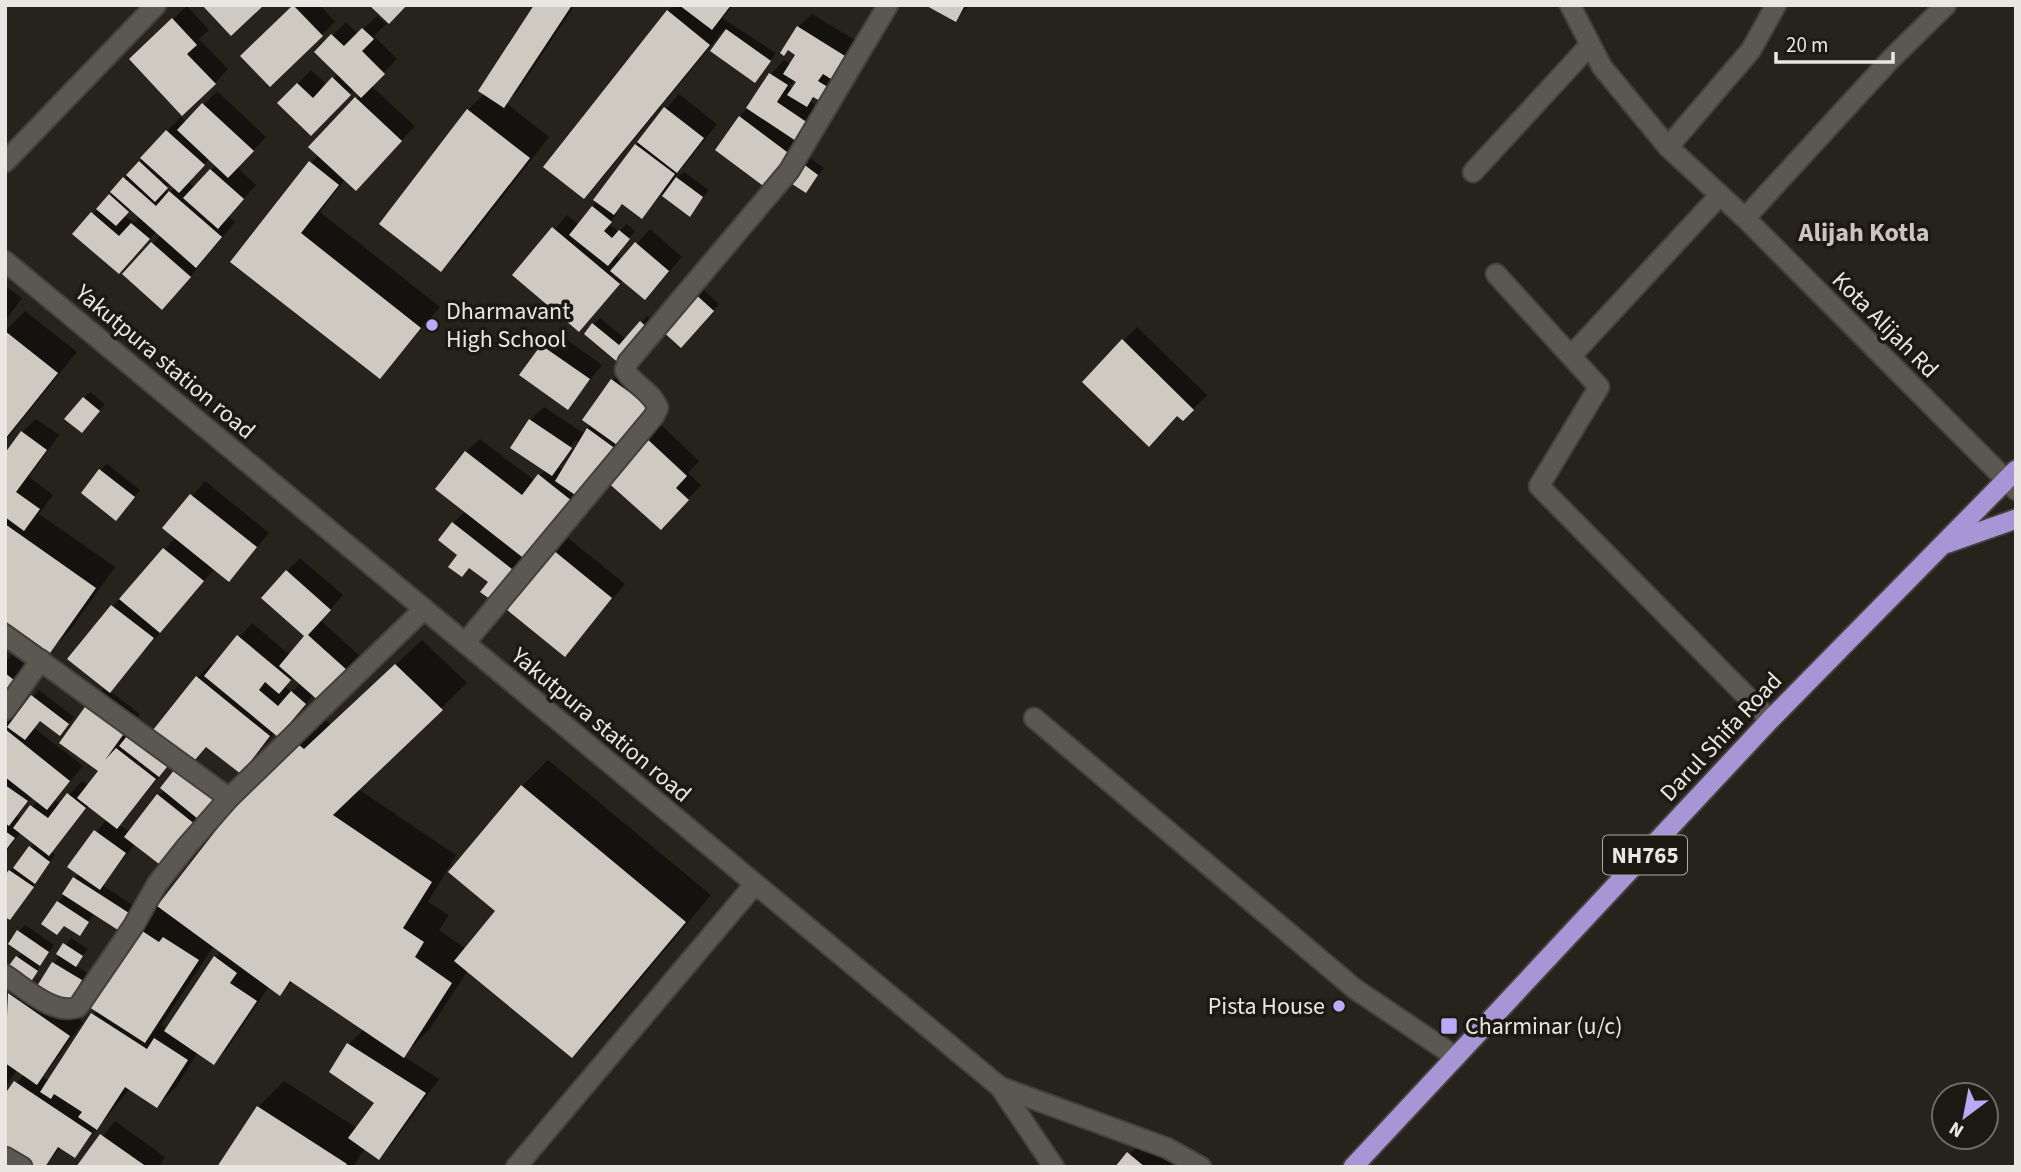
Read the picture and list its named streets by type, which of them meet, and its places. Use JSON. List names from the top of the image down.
{
  "streets": {
    "highway": ["Darul Shifa Road", "NH765"],
    "street": ["Kota Alijah Rd", "Yakutpura station road"]
  },
  "crossings": [
    ["Kota Alijah Rd", "Darul Shifa Road"],
    ["Darul Shifa Road", "NH765"]
  ],
  "districts": ["Alijah Kotla"],
  "places": {
    "other": ["Dharmavant High School", "Pista House"],
    "transit": ["Charminar (u/c)"]
  },
  "scale_bar": "20 m",
  "north": "bottom left"
}
